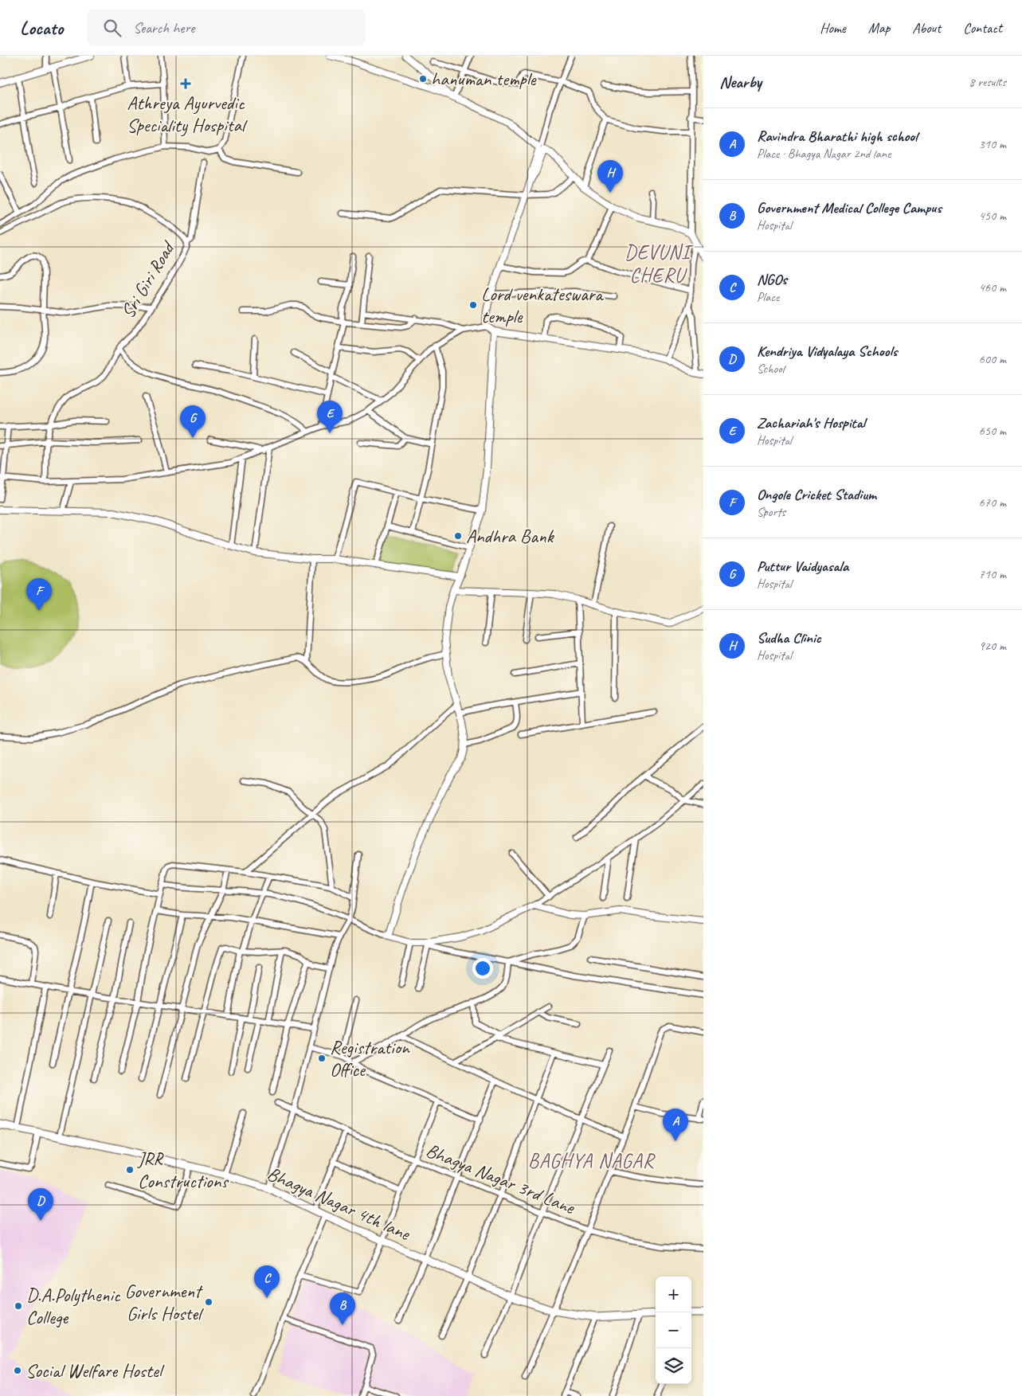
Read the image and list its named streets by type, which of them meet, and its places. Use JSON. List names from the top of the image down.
{
  "streets": {
    "main road": ["Bhagya Nagar 4th lane"],
    "street": ["Sri Giri Road", "Bhagya Nagar 3rd Lane"]
  },
  "districts": ["DEVUNI CHERU", "BAGHYA NAGAR"],
  "places": {
    "other": [
      "hanuman temple",
      "Lord venkateswara temple",
      "Andhra Bank",
      "Registration Office",
      "JRR Constructions",
      "Government Girls Hostel",
      "D.A.Polythenic College",
      "Social Welfare Hostel"
    ],
    "health": ["Athreya Ayurvedic Speciality Hospital"]
  },
  "page": {
    "header": "Locato",
    "search": "Search here",
    "nav": [
      "Home",
      "Map",
      "About",
      "Contact"
    ],
    "heading": ["Nearby", "8 results"],
    "list": [
      {
        "mark": "A",
        "name": "Ravindra Bharathi high school",
        "note": "Place · Bhagya Nagar 2nd lane",
        "value": "310 m"
      },
      {
        "mark": "B",
        "name": "Government Medical College Campus",
        "note": "Hospital",
        "value": "450 m"
      },
      {
        "mark": "C",
        "name": "NGOs",
        "note": "Place",
        "value": "460 m"
      },
      {
        "mark": "D",
        "name": "Kendriya Vidyalaya Schools",
        "note": "School",
        "value": "600 m"
      },
      {
        "mark": "E",
        "name": "Zachariah's Hospital",
        "note": "Hospital",
        "value": "650 m"
      },
      {
        "mark": "F",
        "name": "Ongole Cricket Stadium",
        "note": "Sports",
        "value": "670 m"
      },
      {
        "mark": "G",
        "name": "Puttur Vaidyasala",
        "note": "Hospital",
        "value": "710 m"
      },
      {
        "mark": "H",
        "name": "Sudha Clinic",
        "note": "Hospital",
        "value": "920 m"
      }
    ],
    "pins": [
      "H",
      "E",
      "G",
      "F",
      "A",
      "D",
      "C",
      "B"
    ],
    "map_buttons": ["+", "−"]
  }
}
